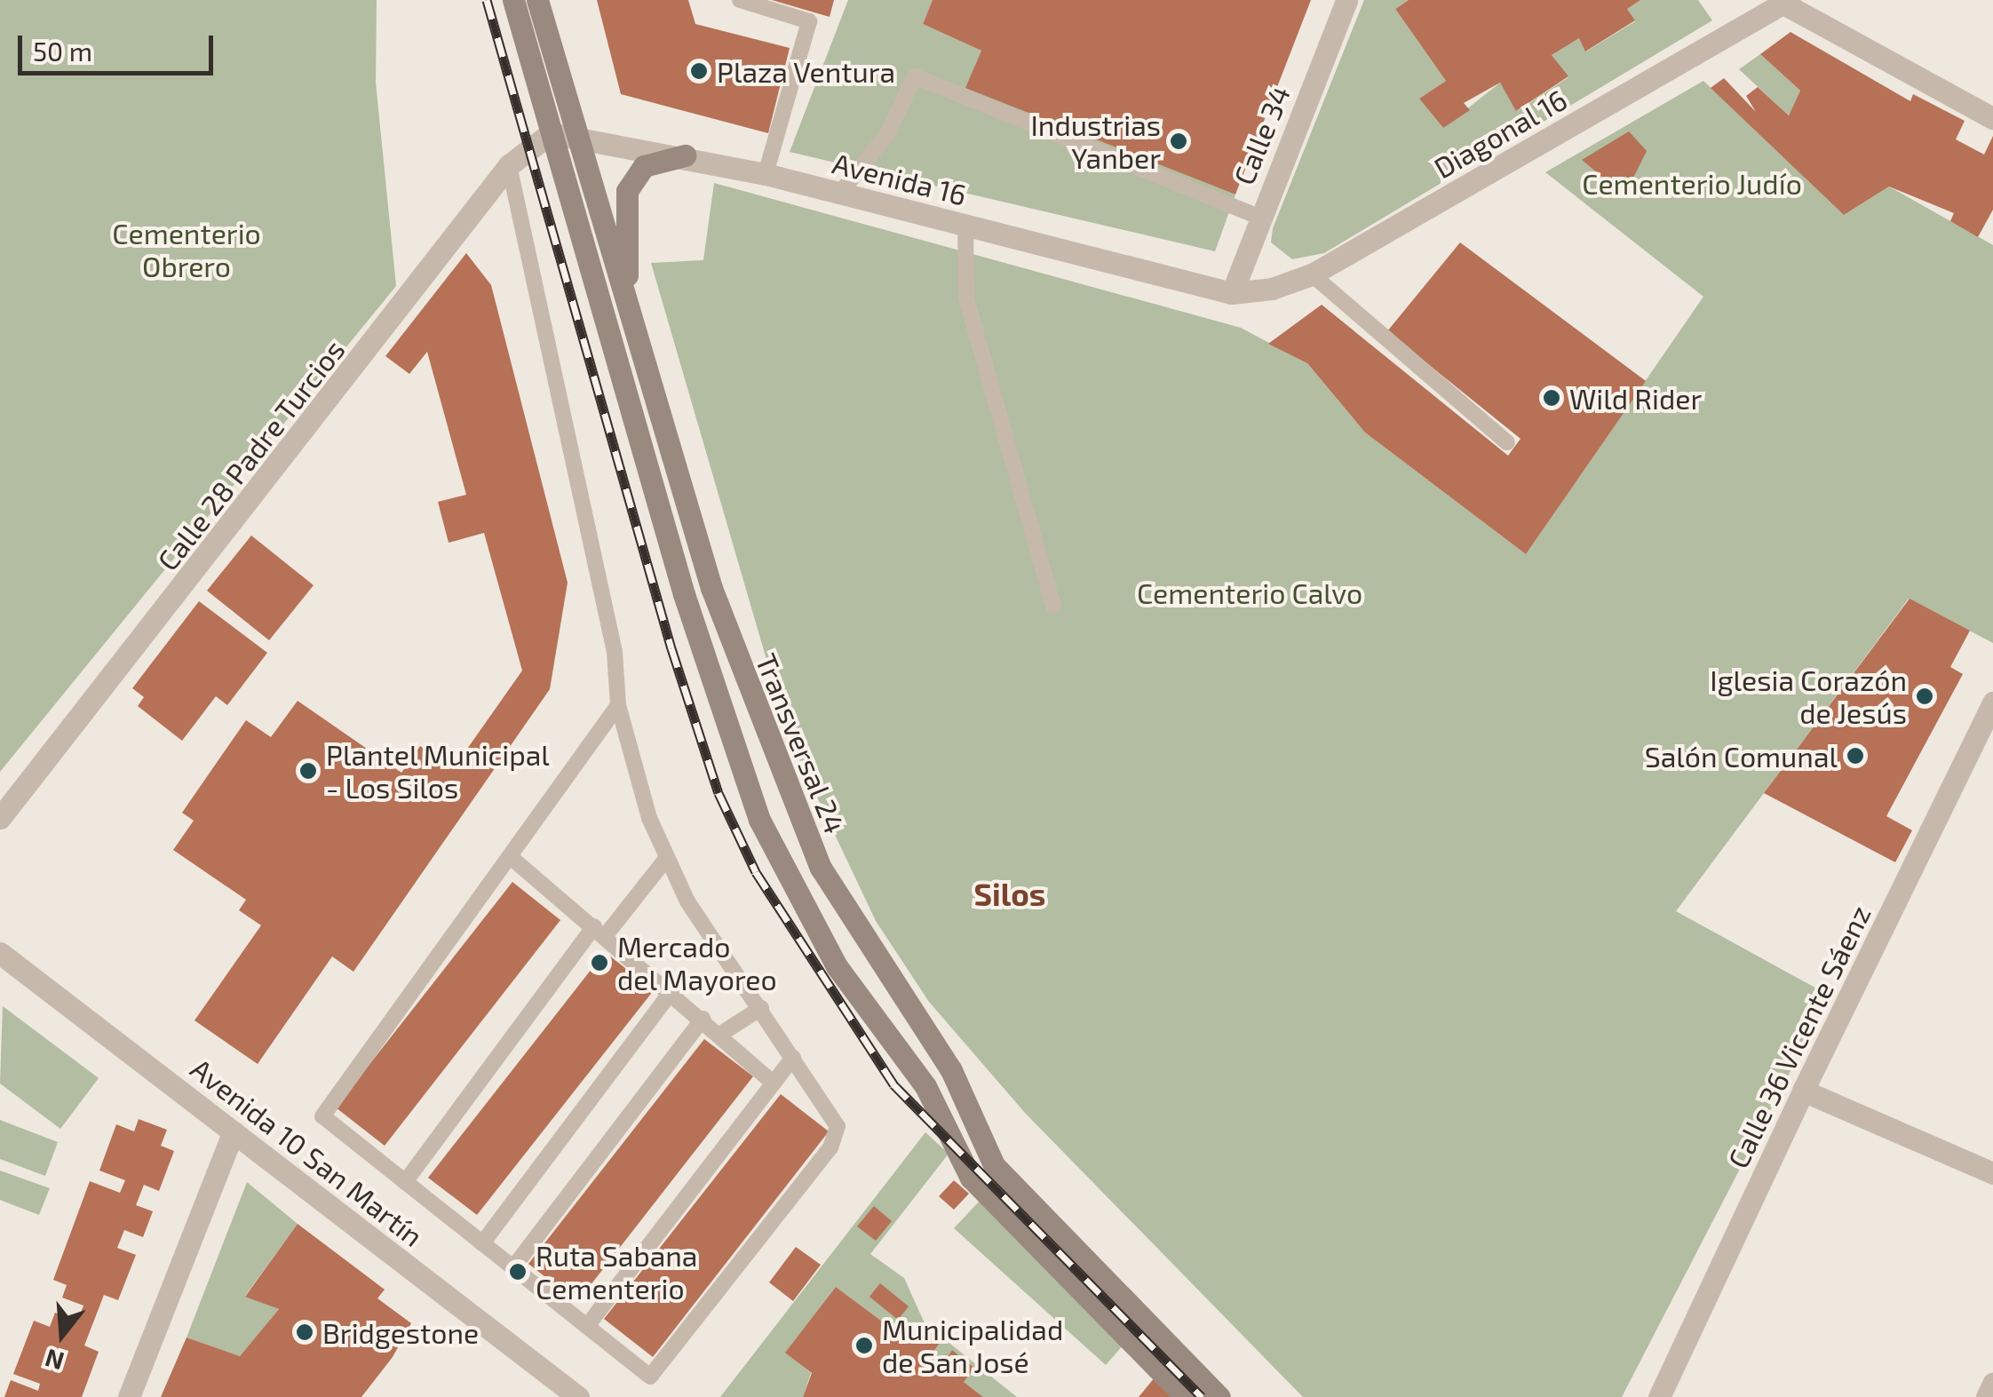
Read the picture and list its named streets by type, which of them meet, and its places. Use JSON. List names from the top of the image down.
{
  "streets": {
    "main road": ["Transversal 24"],
    "street": [
      "Diagonal 16",
      "Calle 34",
      "Avenida 16",
      "Calle 28 Padre Turcios",
      "Calle 36 Vicente Sáenz",
      "Avenida 10 San Martín"
    ]
  },
  "crossings": [
    ["Diagonal 16", "Calle 34"],
    ["Diagonal 16", "Avenida 16"],
    ["Calle 34", "Avenida 16"],
    ["Avenida 16", "Calle 28 Padre Turcios"],
    ["Avenida 16", "Transversal 24"],
    ["Calle 28 Padre Turcios", "Transversal 24"]
  ],
  "districts": ["Silos"],
  "parks": ["Cementerio Judío", "Cementerio Obrero", "Cementerio Calvo"],
  "places": [
    "Plaza Ventura",
    "Industrias Yanber",
    "Wild Rider",
    "Iglesia Corazón de Jesús",
    "Salón Comunal",
    "Plantel Municipal - Los Silos",
    "Mercado del Mayoreo",
    "Ruta Sabana Cementerio",
    "Bridgestone",
    "Municipalidad de San José"
  ],
  "scale_bar": "50 m",
  "north": "bottom"
}
